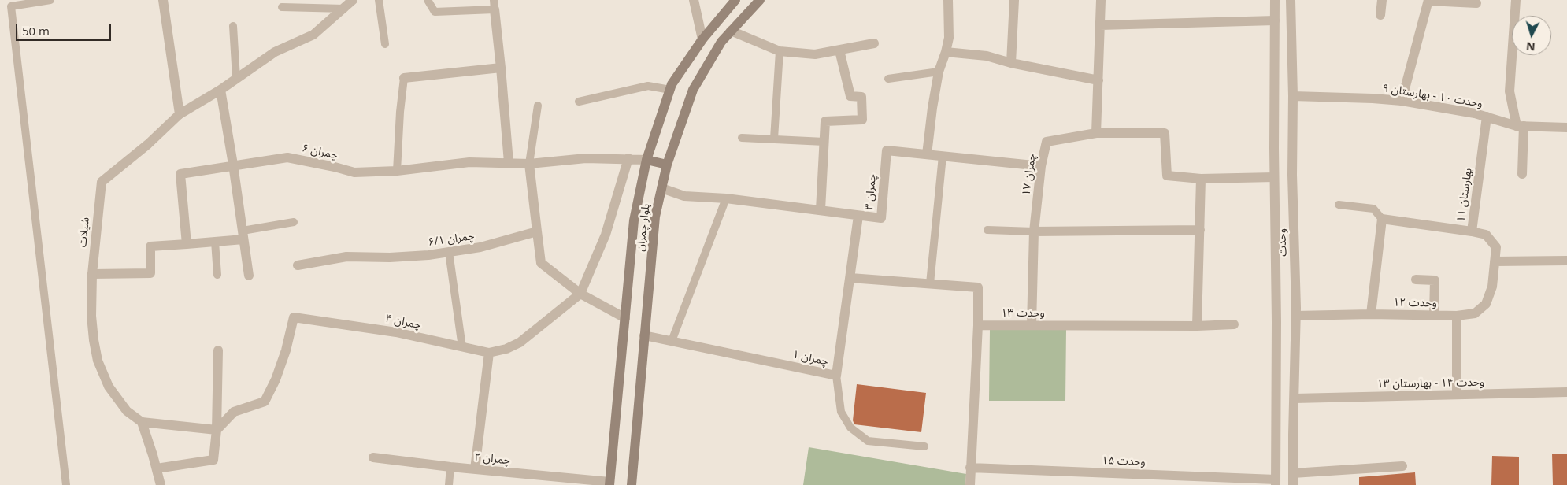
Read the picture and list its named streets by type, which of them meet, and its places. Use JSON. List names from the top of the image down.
{
  "streets": {
    "main road": ["بلوار چمران"],
    "street": [
      "وحدت ۱۰ - بهارستان ۹",
      "چمران ۶",
      "چمران ۱۷",
      "چمران ۳",
      "بهارستان ۱۱",
      "شیلات",
      "چمران ۶/۱",
      "وحدت",
      "وحدت ۱۲",
      "وحدت ۱۳",
      "چمران ۴",
      "چمران ۱",
      "وحدت ۱۴ - بهارستان ۱۳",
      "چمران ۲",
      "وحدت ۱۵"
    ]
  },
  "crossings": [
    ["وحدت ۱۰ - بهارستان ۹", "بهارستان ۱۱"],
    ["وحدت ۱۰ - بهارستان ۹", "وحدت"],
    ["چمران ۶", "بلوار چمران"],
    ["چمران ۶", "چمران ۴"],
    ["چمران ۱۷", "چمران ۳"],
    ["چمران ۱۷", "وحدت ۱۳"],
    ["چمران ۳", "بلوار چمران"],
    ["چمران ۳", "چمران ۱"],
    ["بهارستان ۱۱", "وحدت ۱۲"],
    ["بلوار چمران", "چمران ۱"],
    ["بلوار چمران", "چمران ۲"],
    ["وحدت", "وحدت ۱۲"],
    ["وحدت", "وحدت ۱۴ - بهارستان ۱۳"],
    ["وحدت", "وحدت ۱۵"]
  ],
  "scale_bar": "50 m",
  "north": "bottom"
}
